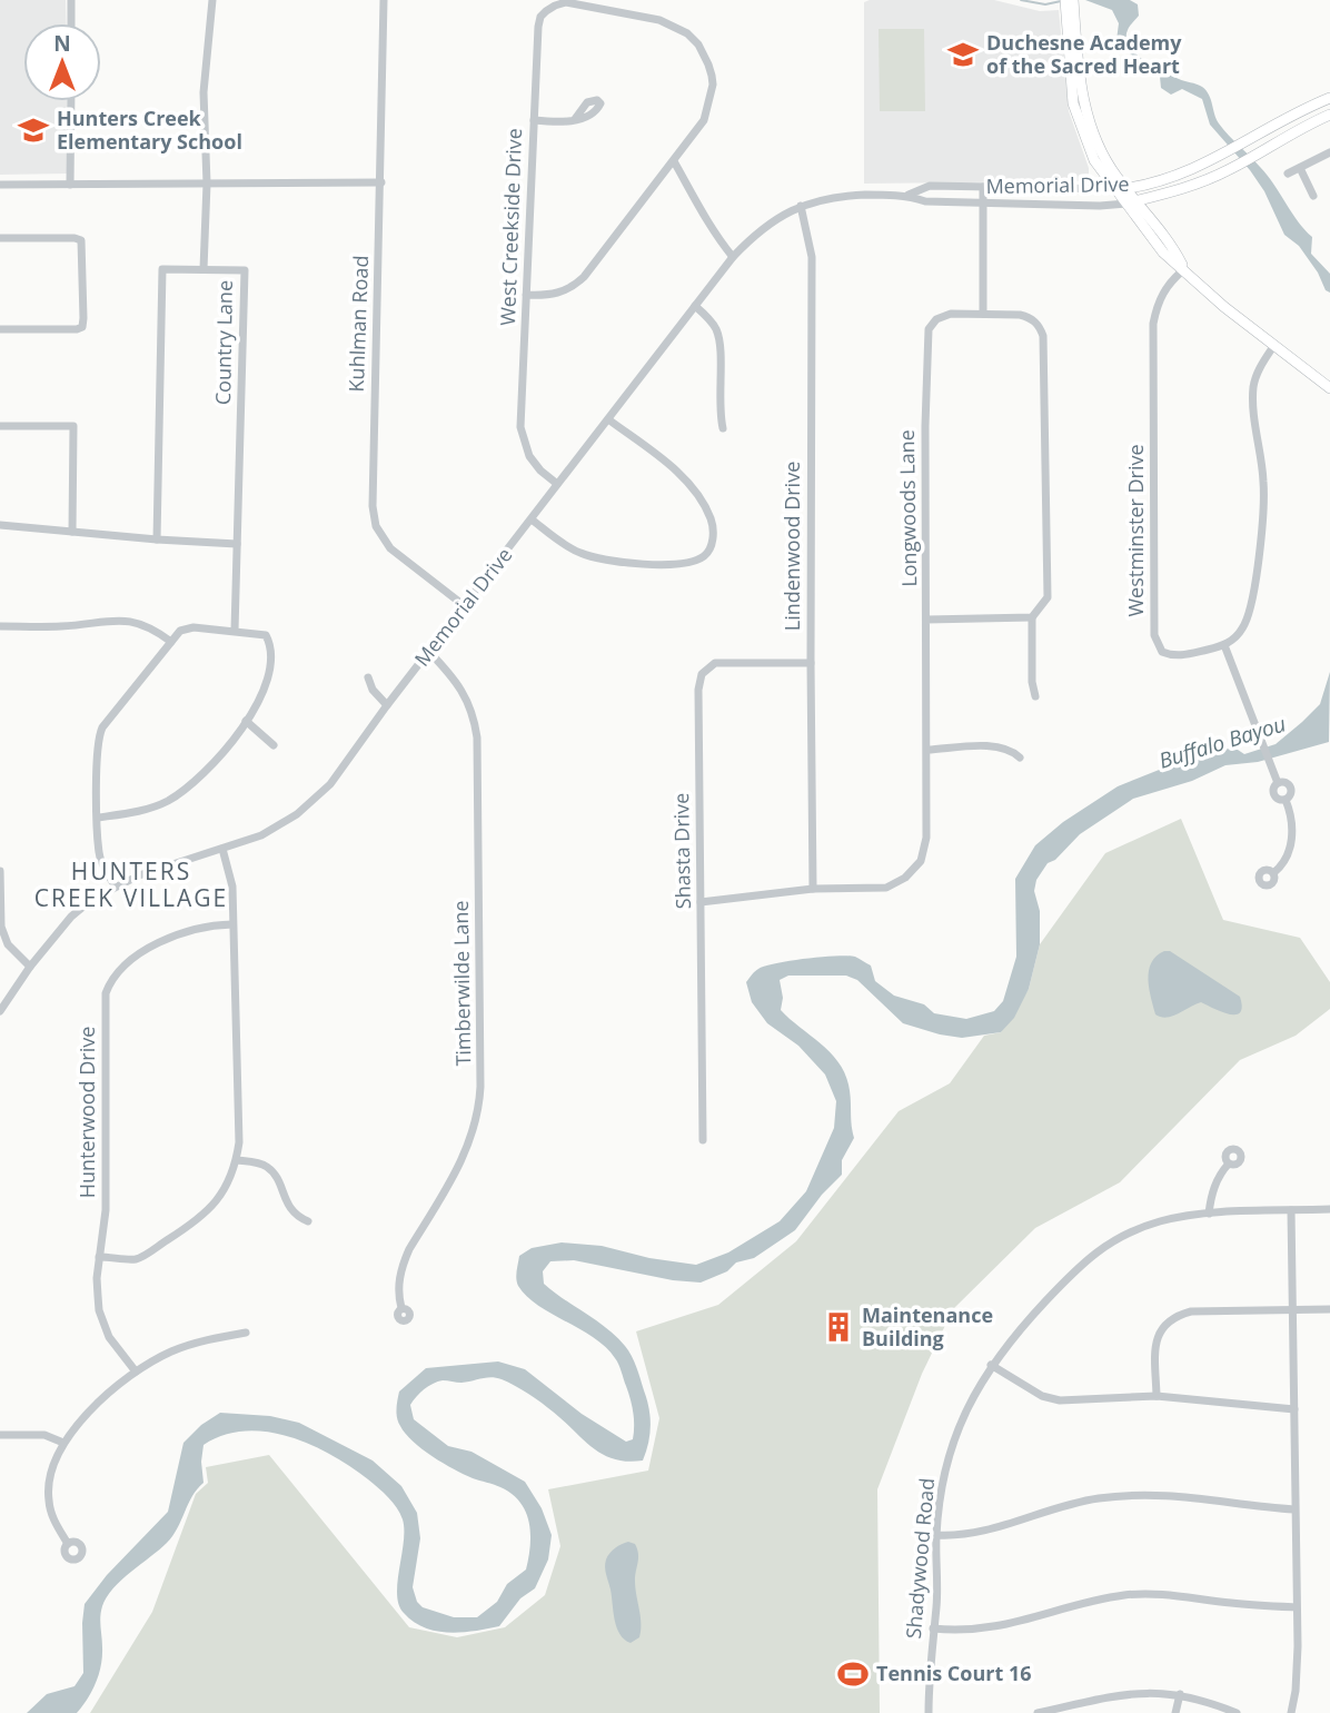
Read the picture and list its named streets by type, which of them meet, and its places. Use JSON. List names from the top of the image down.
{
  "streets": {
    "main road": ["Memorial Drive"],
    "street": [
      "West Creekside Drive",
      "Kuhlman Road",
      "Country Lane",
      "Longwoods Lane",
      "Westminster Drive",
      "Lindenwood Drive",
      "Shasta Drive",
      "Timberwilde Lane",
      "Hunterwood Drive",
      "Shadywood Road"
    ]
  },
  "crossings": [
    ["Memorial Drive", "West Creekside Drive"],
    ["Memorial Drive", "Kuhlman Road"],
    ["Memorial Drive", "Lindenwood Drive"],
    ["Memorial Drive", "Timberwilde Lane"],
    ["Longwoods Lane", "Lindenwood Drive"],
    ["Lindenwood Drive", "Shasta Drive"]
  ],
  "districts": ["HUNTERS CREEK VILLAGE"],
  "water": ["Buffalo Bayou"],
  "places": {
    "school or university": ["Duchesne Academy of the Sacred Heart", "Hunters Creek Elementary School"],
    "building": ["Maintenance Building"],
    "sports": ["Tennis Court 16"]
  },
  "north": "top"
}
